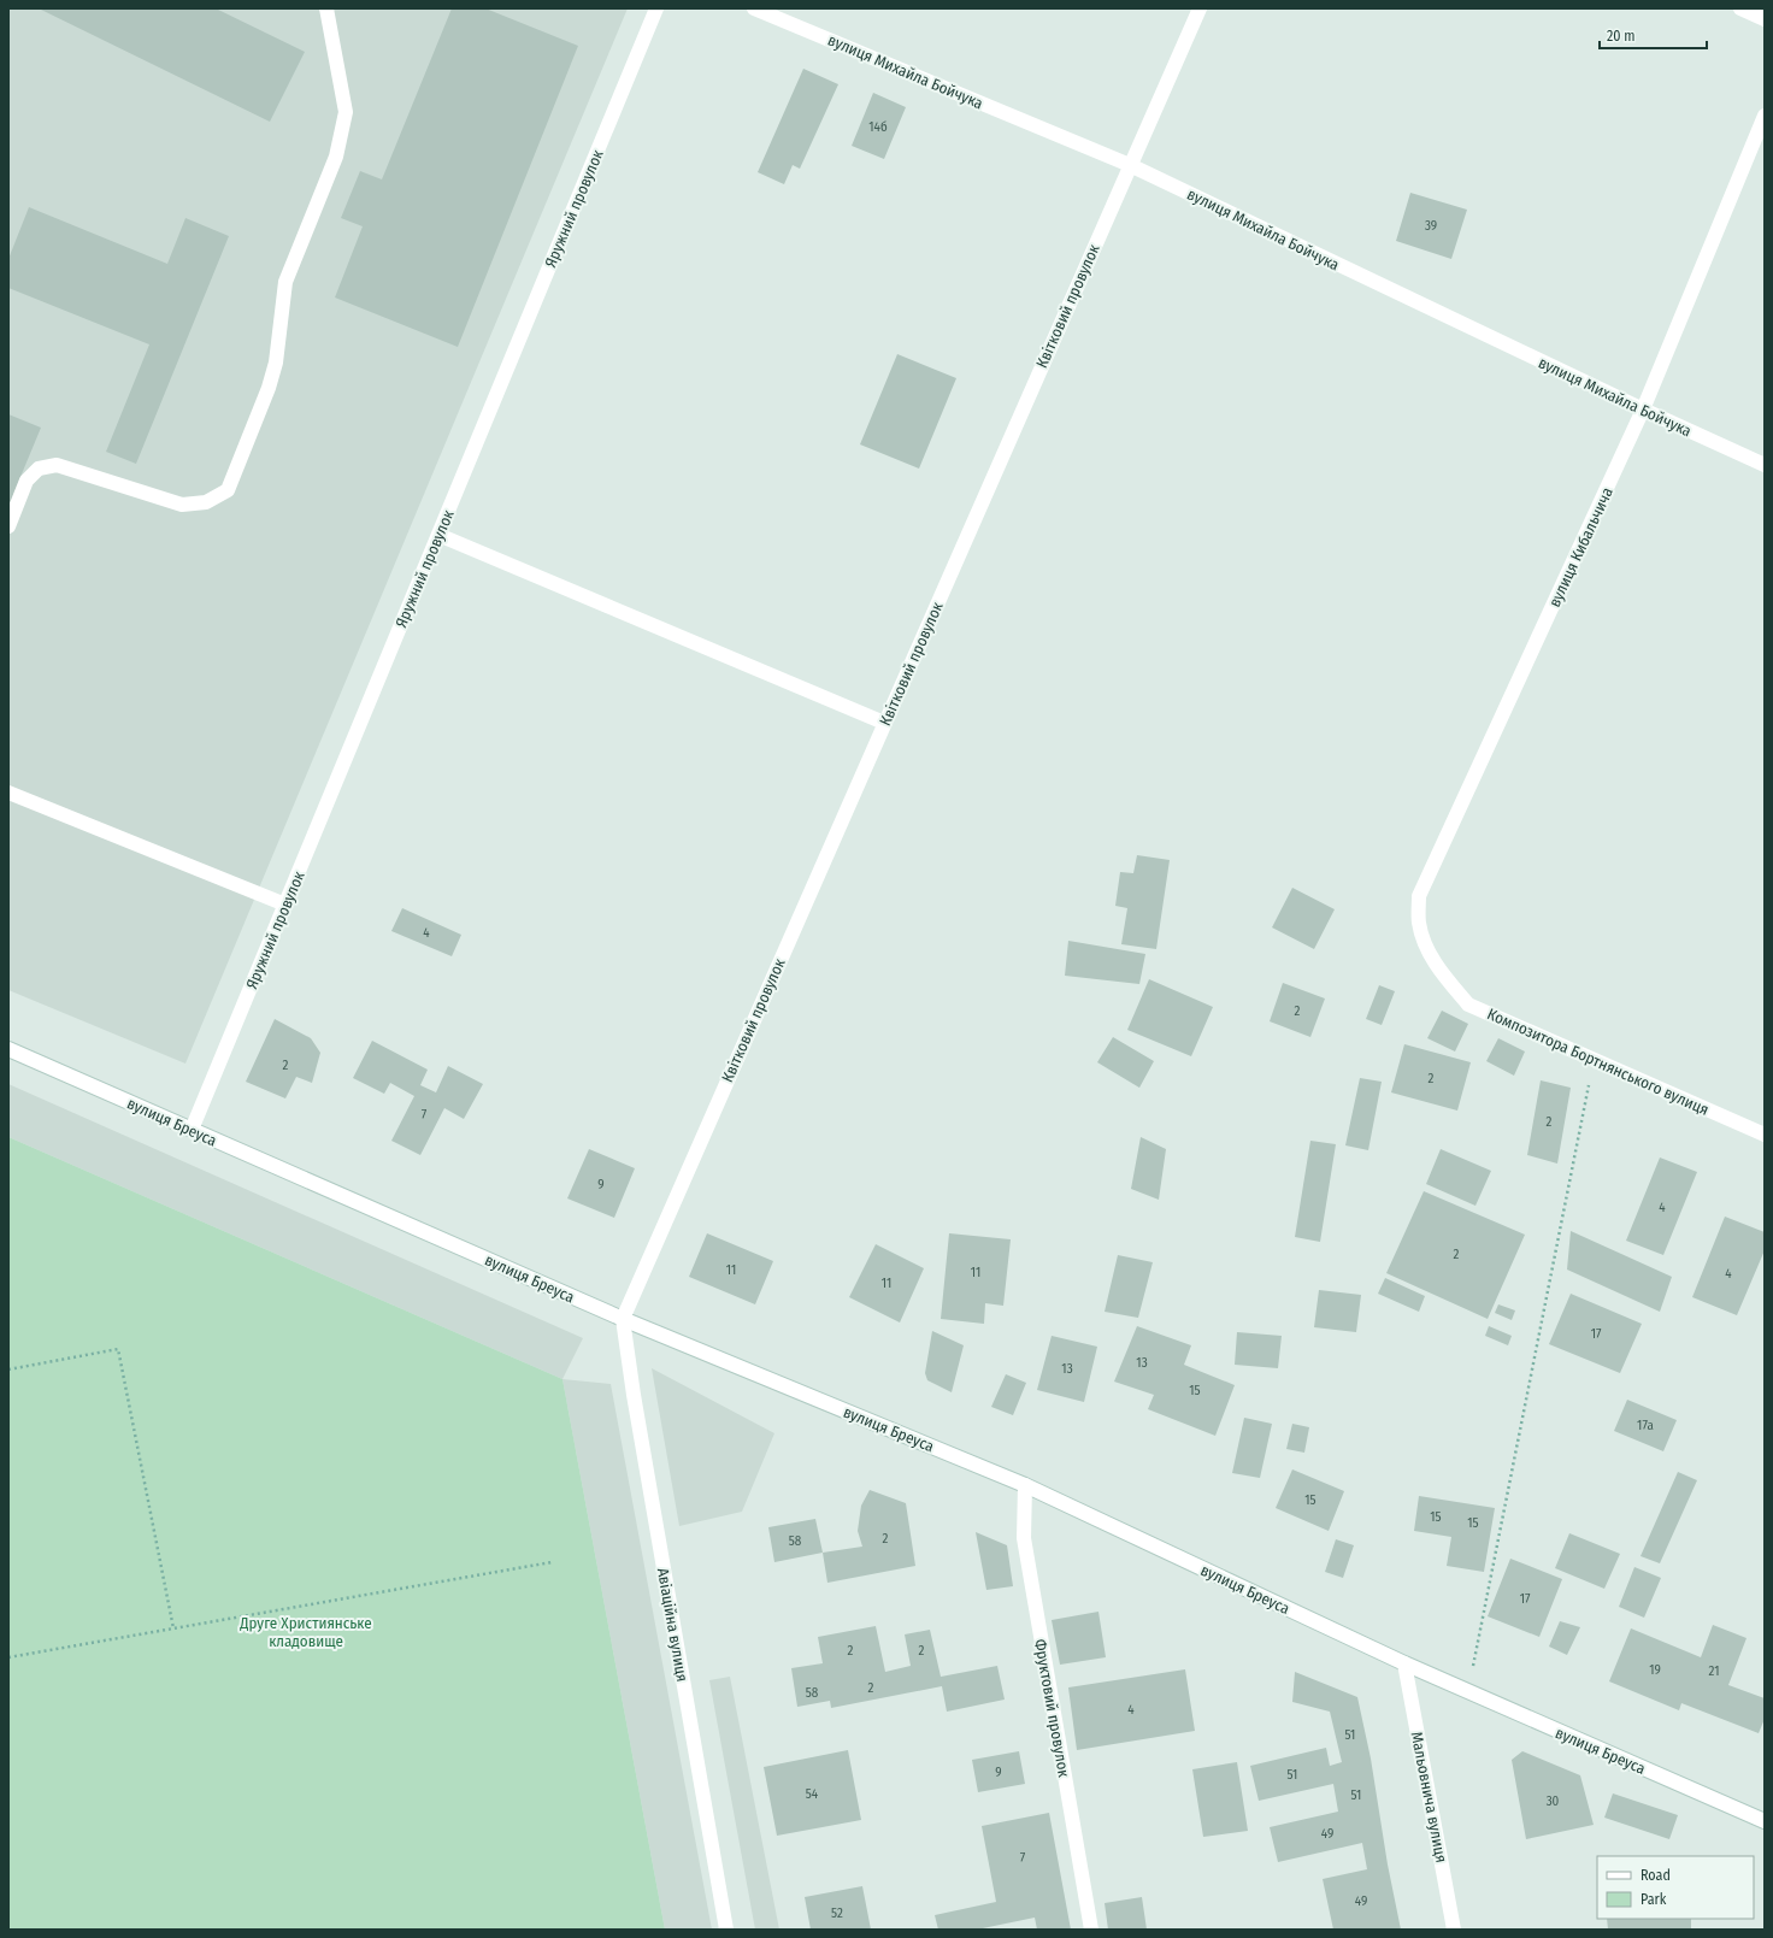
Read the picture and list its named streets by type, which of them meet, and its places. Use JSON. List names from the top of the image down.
{
  "streets": {
    "street": [
      "вулиця Михайла Бойчука",
      "Яружний провулок",
      "Квітковий провулок",
      "вулиця Кибальчича",
      "Композитора Бортнянського вулиця",
      "вулиця Бреуса",
      "Авіаційна вулиця",
      "Фруктовий провулок",
      "Мальовнича вулиця"
    ]
  },
  "crossings": [
    ["вулиця Михайла Бойчука", "Квітковий провулок"],
    ["вулиця Михайла Бойчука", "вулиця Кибальчича"],
    ["Яружний провулок", "вулиця Бреуса"],
    ["Квітковий провулок", "вулиця Бреуса"],
    ["Квітковий провулок", "Авіаційна вулиця"],
    ["вулиця Кибальчича", "Композитора Бортнянського вулиця"],
    ["вулиця Бреуса", "Авіаційна вулиця"],
    ["вулиця Бреуса", "Фруктовий провулок"],
    ["вулиця Бреуса", "Мальовнича вулиця"]
  ],
  "parks": ["Друге Християнське кладовище"],
  "house_numbers": [
    "14б",
    "39",
    "4",
    "2",
    "2",
    "2",
    "7",
    "2",
    "9",
    "4",
    "2",
    "11",
    "11",
    "4",
    "11",
    "17",
    "13",
    "13",
    "15",
    "17а",
    "15",
    "15",
    "15",
    "2",
    "58",
    "17",
    "2",
    "2",
    "19",
    "21",
    "2",
    "58",
    "4",
    "51",
    "9",
    "51",
    "54",
    "51",
    "30",
    "49",
    "7",
    "49",
    "52"
  ],
  "legend": ["Road", "Park"],
  "scale_bar": "20 m"
}
